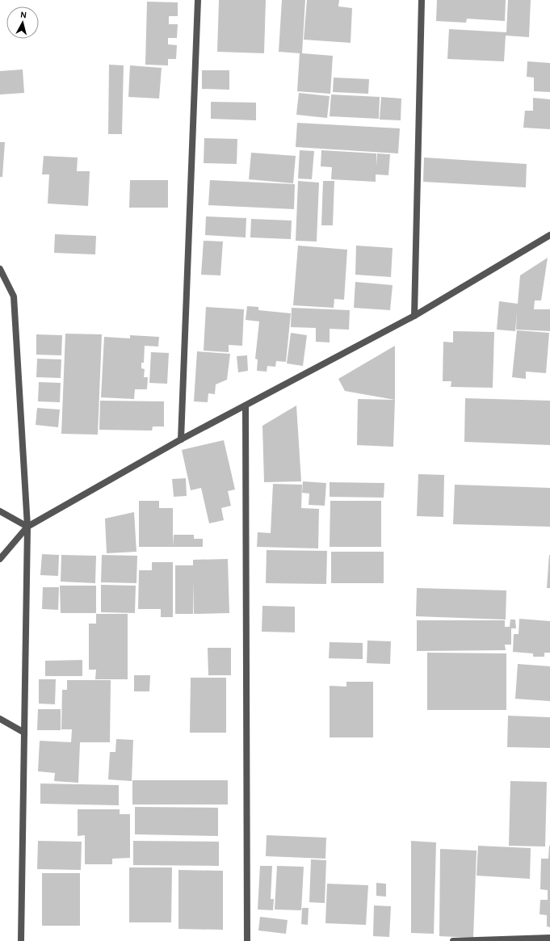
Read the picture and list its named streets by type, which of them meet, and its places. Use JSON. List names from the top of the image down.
{
  "north": "top"
}
